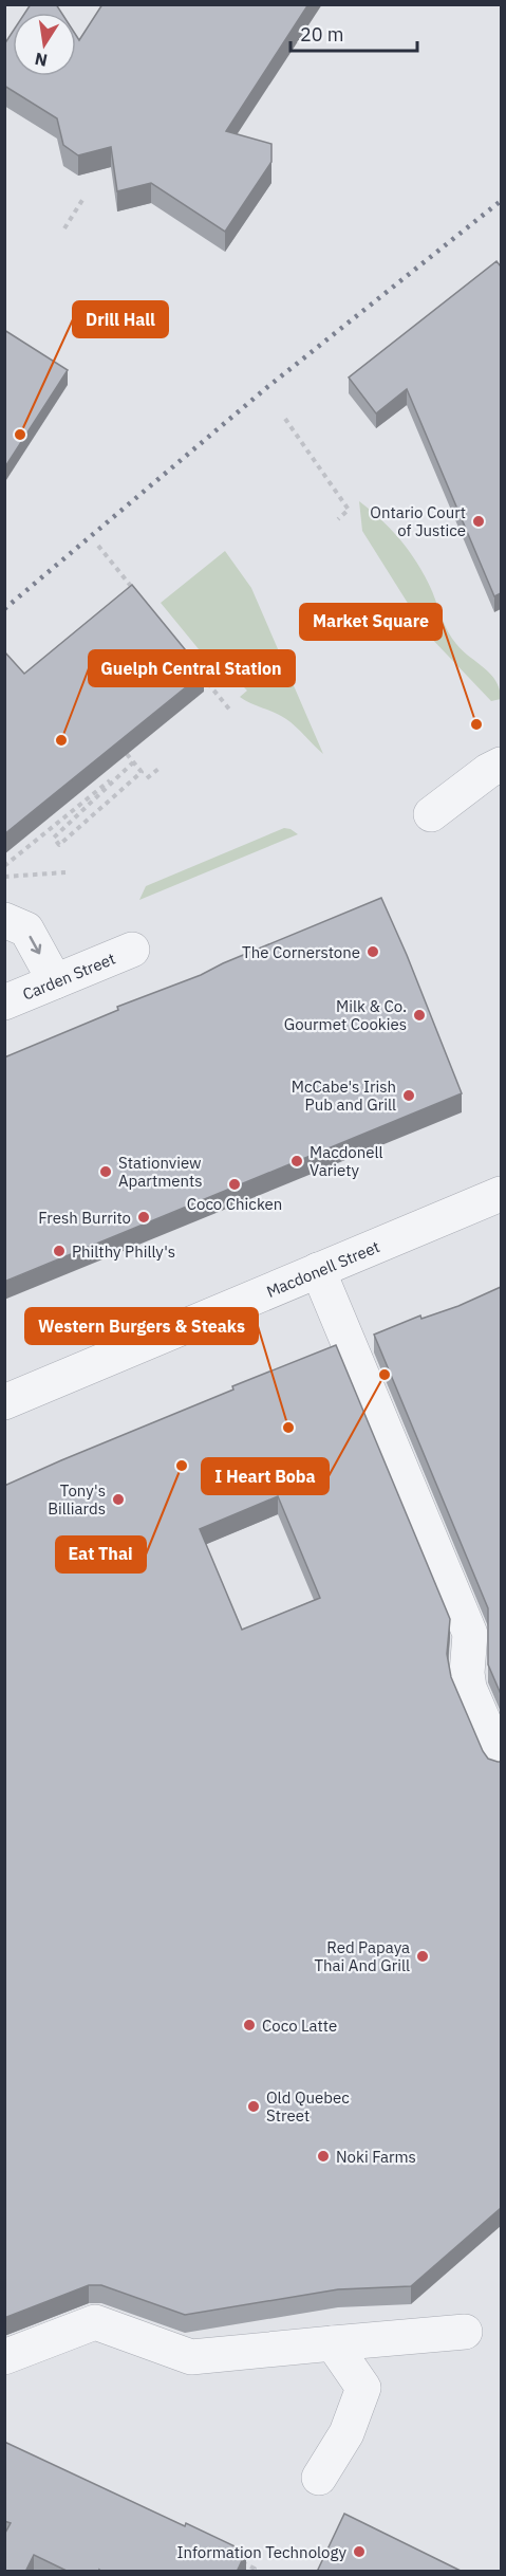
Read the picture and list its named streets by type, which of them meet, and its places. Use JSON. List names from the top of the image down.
{
  "streets": {
    "street": ["Carden Street", "Macdonell Street"]
  },
  "places": [
    "Drill Hall",
    "Ontario Court of Justice",
    "Market Square",
    "Guelph Central Station",
    "The Cornerstone",
    "Milk & Co. Gourmet Cookies",
    "McCabe's Irish Pub and Grill",
    "Macdonell Variety",
    "Stationview Apartments",
    "Coco Chicken",
    "Fresh Burrito",
    "Philthy Philly's",
    "I Heart Boba",
    "Western Burgers & Steaks",
    "Eat Thai",
    "Tony's Billiards",
    "Red Papaya Thai And Grill",
    "Coco Latte",
    "Old Quebec Street",
    "Noki Farms",
    "Information Technology"
  ],
  "scale_bar": "20 m",
  "north": "bottom"
}
